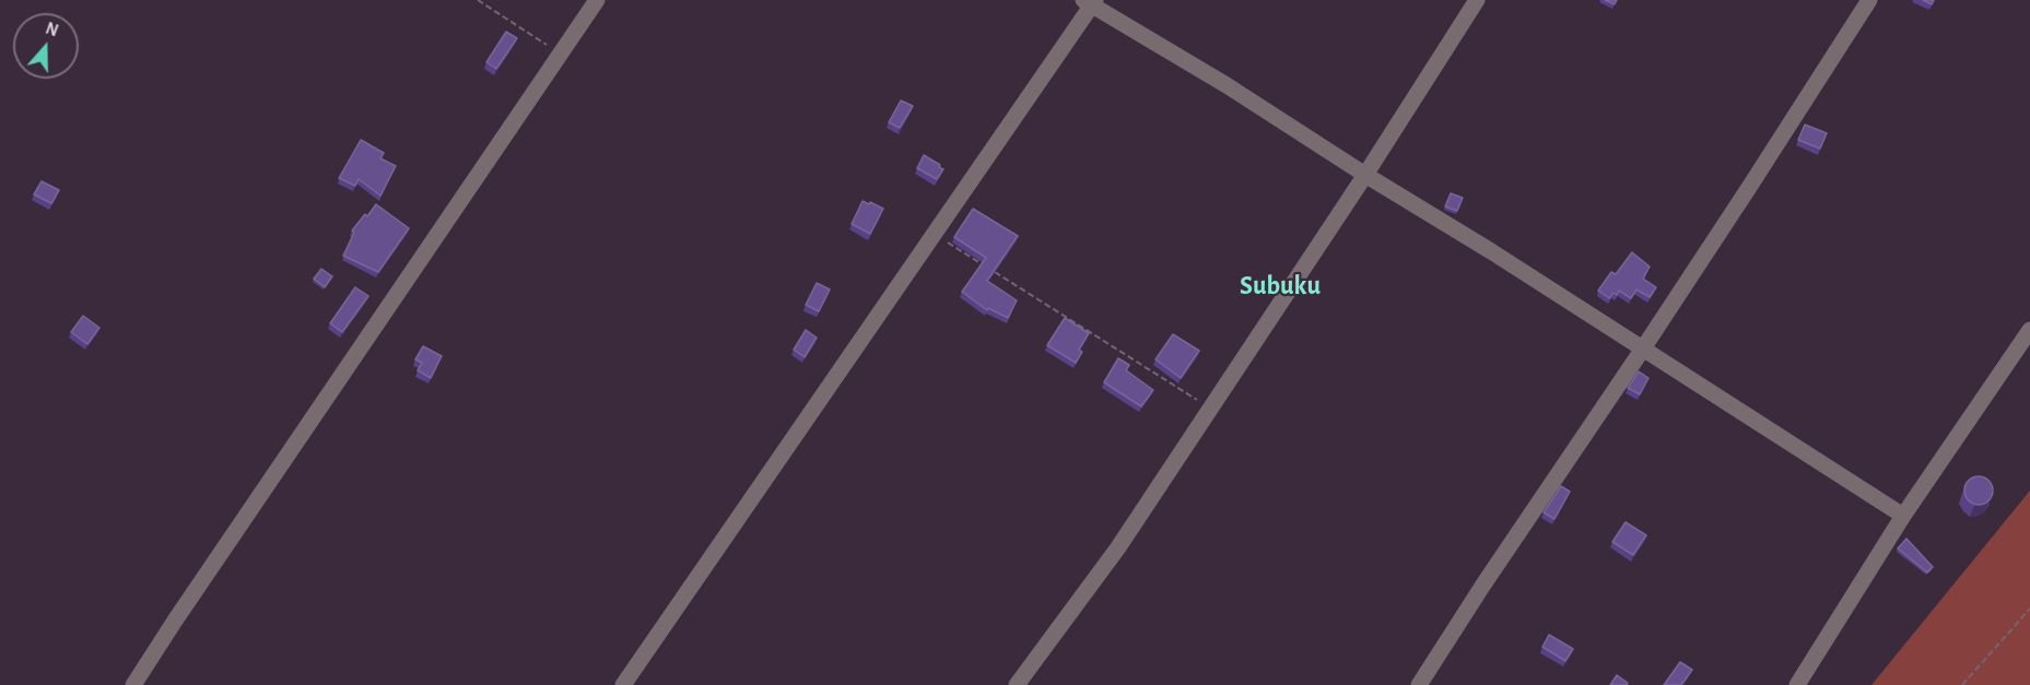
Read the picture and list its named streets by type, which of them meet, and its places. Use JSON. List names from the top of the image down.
{
  "districts": ["Subuku"],
  "north": "top"
}
